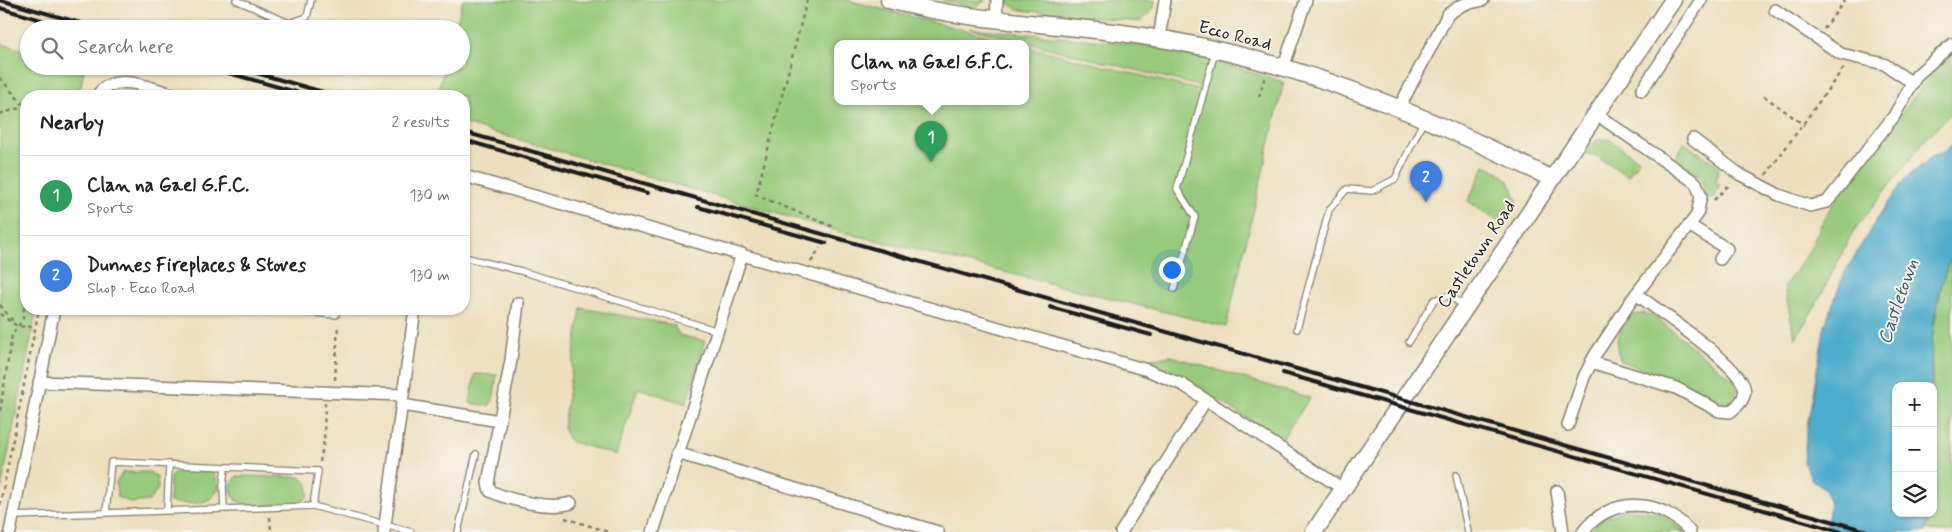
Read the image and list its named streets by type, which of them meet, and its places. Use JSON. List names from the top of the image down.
{
  "streets": {
    "street": ["Ecco Road", "Castletown Road"]
  },
  "crossings": [
    ["Ecco Road", "Castletown Road"]
  ],
  "water": ["Castletown"],
  "page": {
    "search": "Search here",
    "popup": ["Clan na Gael G.F.C.", "Sports"],
    "heading": ["Nearby", "2 results"],
    "pins": ["1", "2"],
    "list": [
      {
        "mark": "1",
        "name": "Clan na Gael G.F.C.",
        "note": "Sports",
        "value": "130 m"
      },
      {
        "mark": "2",
        "name": "Dunnes Fireplaces & Stoves",
        "note": "Shop · Ecco Road",
        "value": "130 m"
      }
    ],
    "map_buttons": ["+", "−"]
  }
}
